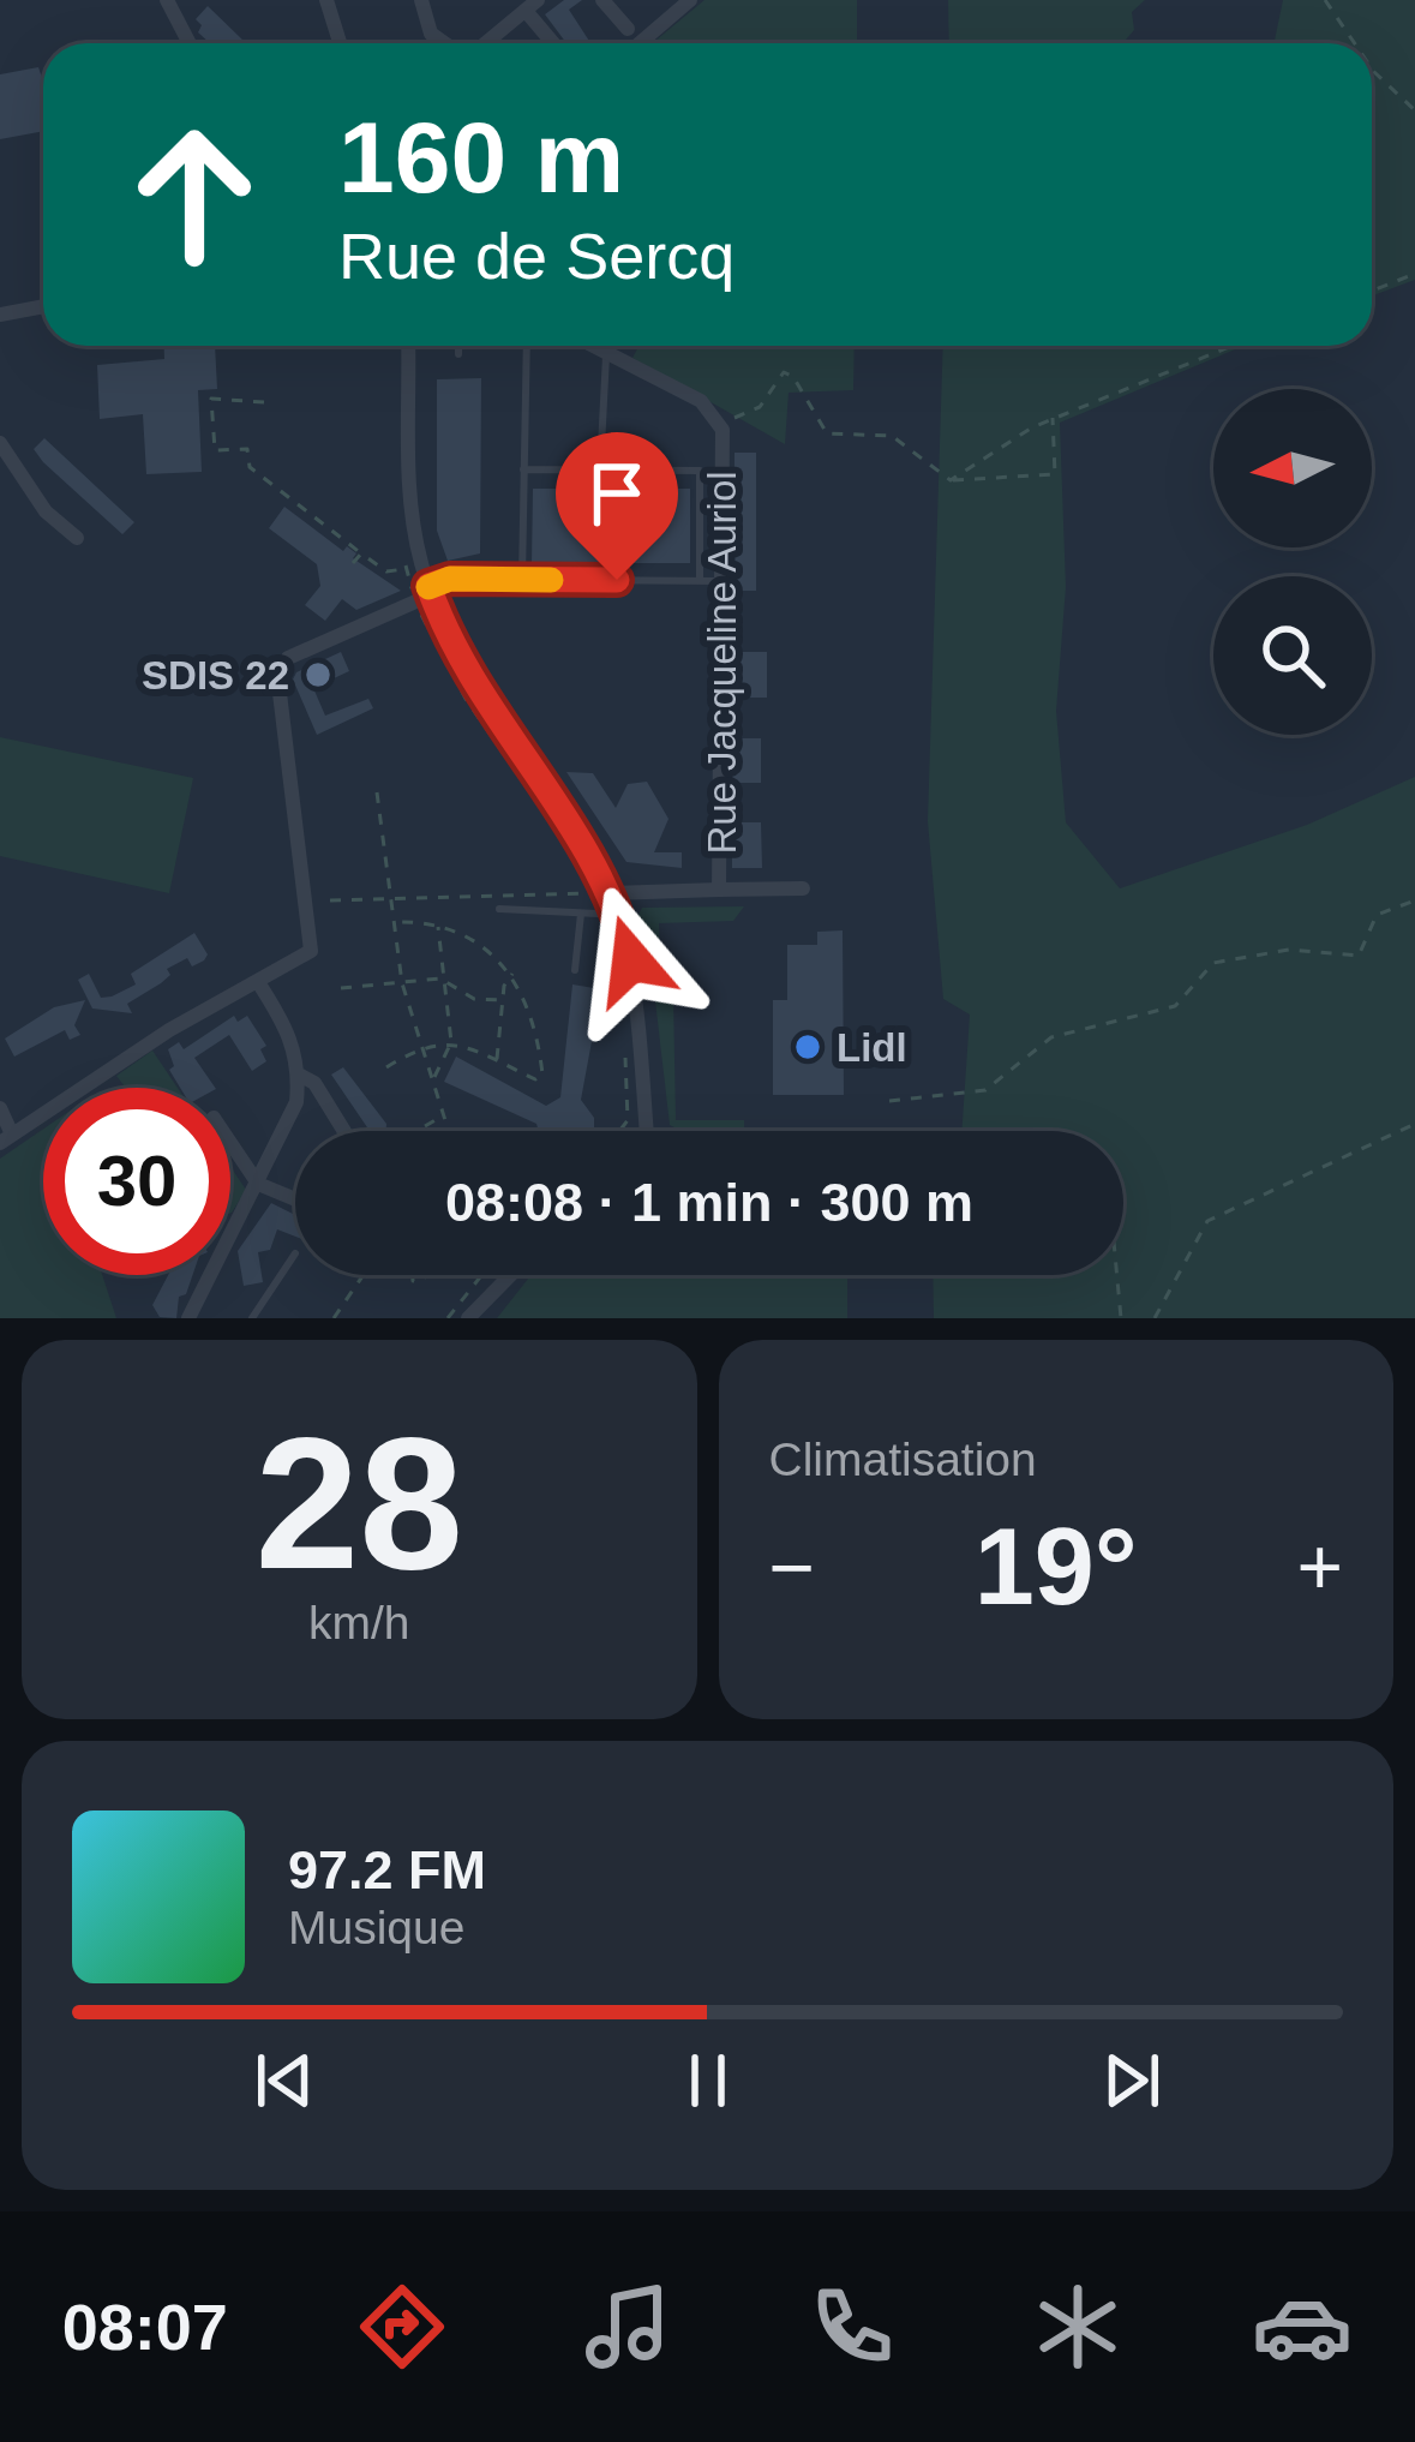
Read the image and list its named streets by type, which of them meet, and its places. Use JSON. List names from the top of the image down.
{
  "streets": {
    "street": ["Rue Jacqueline Auriol"]
  },
  "places": ["SDIS 22", "Lidl"],
  "north": "left",
  "page": {
    "turn": ["160 m", "Rue de Sercq"],
    "limit": "30",
    "trip": "08:08 · 1 min · 300 m",
    "tile": [
      ["28", "km/h"],
      "Climatisation"
    ],
    "heat": ["−", "19°", "+"],
    "song": ["97.2 FM", "Musique"],
    "tabs": "08:07"
  }
}
